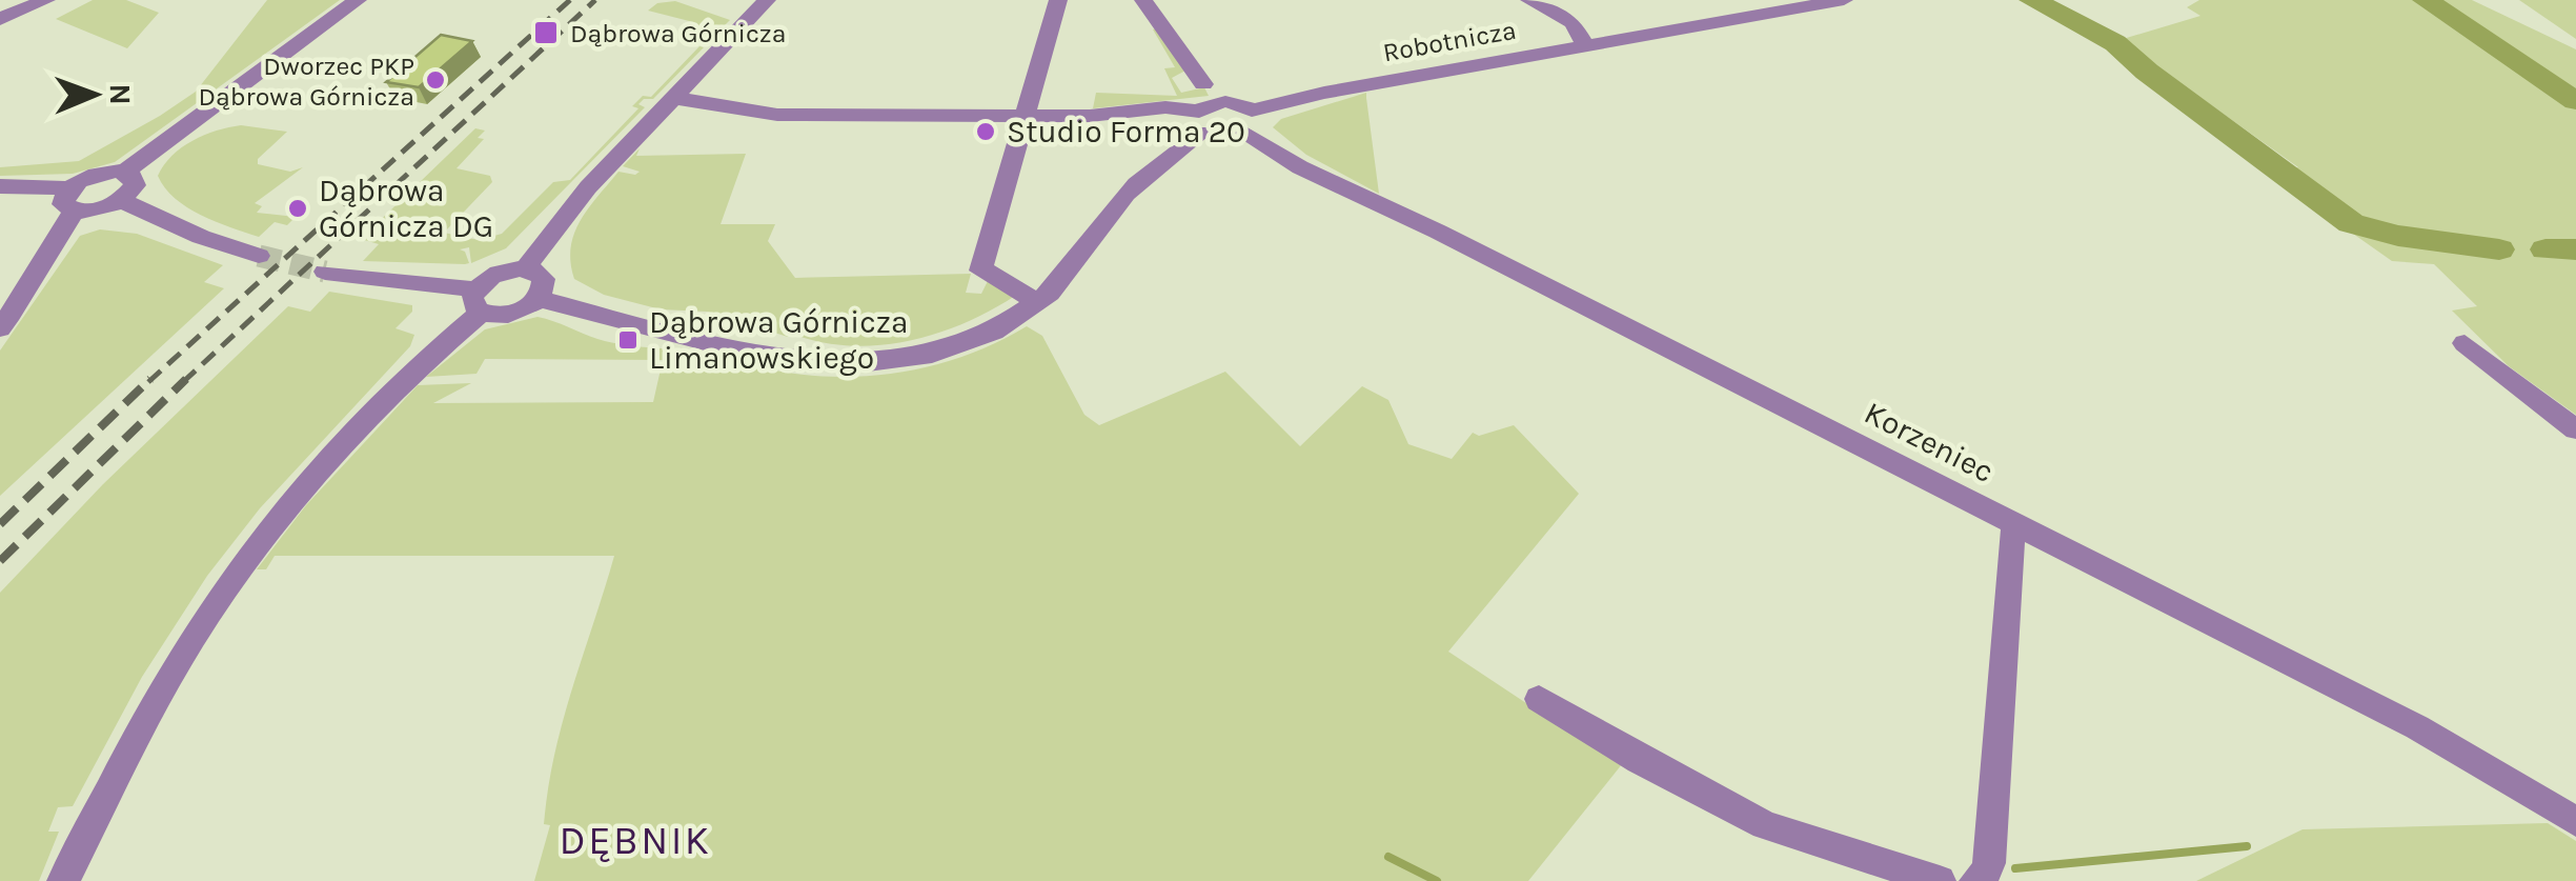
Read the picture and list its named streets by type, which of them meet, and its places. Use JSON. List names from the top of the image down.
{
  "streets": {
    "street": ["Robotnicza", "Korzeniec"]
  },
  "crossings": [
    ["Robotnicza", "Korzeniec"]
  ],
  "districts": ["DĘBNIK"],
  "places": {
    "transit": ["Dąbrowa Górnicza", "Dąbrowa Górnicza Limanowskiego"],
    "other": ["Dworzec PKP Dąbrowa Górnicza", "Studio Forma 20", "Dąbrowa Górnicza DG"]
  },
  "north": "right"
}
